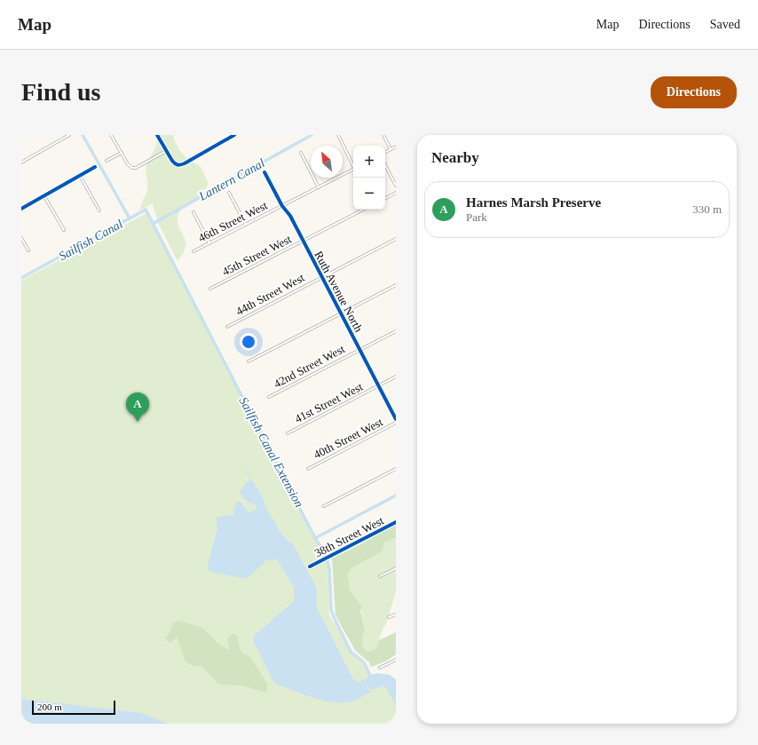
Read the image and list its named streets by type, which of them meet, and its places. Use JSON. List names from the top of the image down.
{
  "streets": {
    "street": [
      "46th Street West",
      "45th Street West",
      "Ruth Avenue North",
      "44th Street West",
      "42nd Street West",
      "41st Street West",
      "40th Street West",
      "38th Street West"
    ]
  },
  "crossings": [
    ["46th Street West", "Ruth Avenue North"],
    ["45th Street West", "Ruth Avenue North"],
    ["Ruth Avenue North", "44th Street West"],
    ["Ruth Avenue North", "42nd Street West"],
    ["Ruth Avenue North", "41st Street West"]
  ],
  "water": ["Lantern Canal", "Sailfish Canal", "Sailfish Canal Extension"],
  "scale_bar": "200 m",
  "north": "top left",
  "page": {
    "header": "Map",
    "nav": ["Map", "Directions", "Saved"],
    "buttons": "Directions",
    "title": "Find us",
    "heading": "Nearby",
    "map_buttons": ["+", "−"],
    "list": [
      {
        "mark": "A",
        "name": "Harnes Marsh Preserve",
        "note": "Park",
        "value": "330 m"
      }
    ],
    "pins": "A",
    "scale": "200 m"
  }
}
